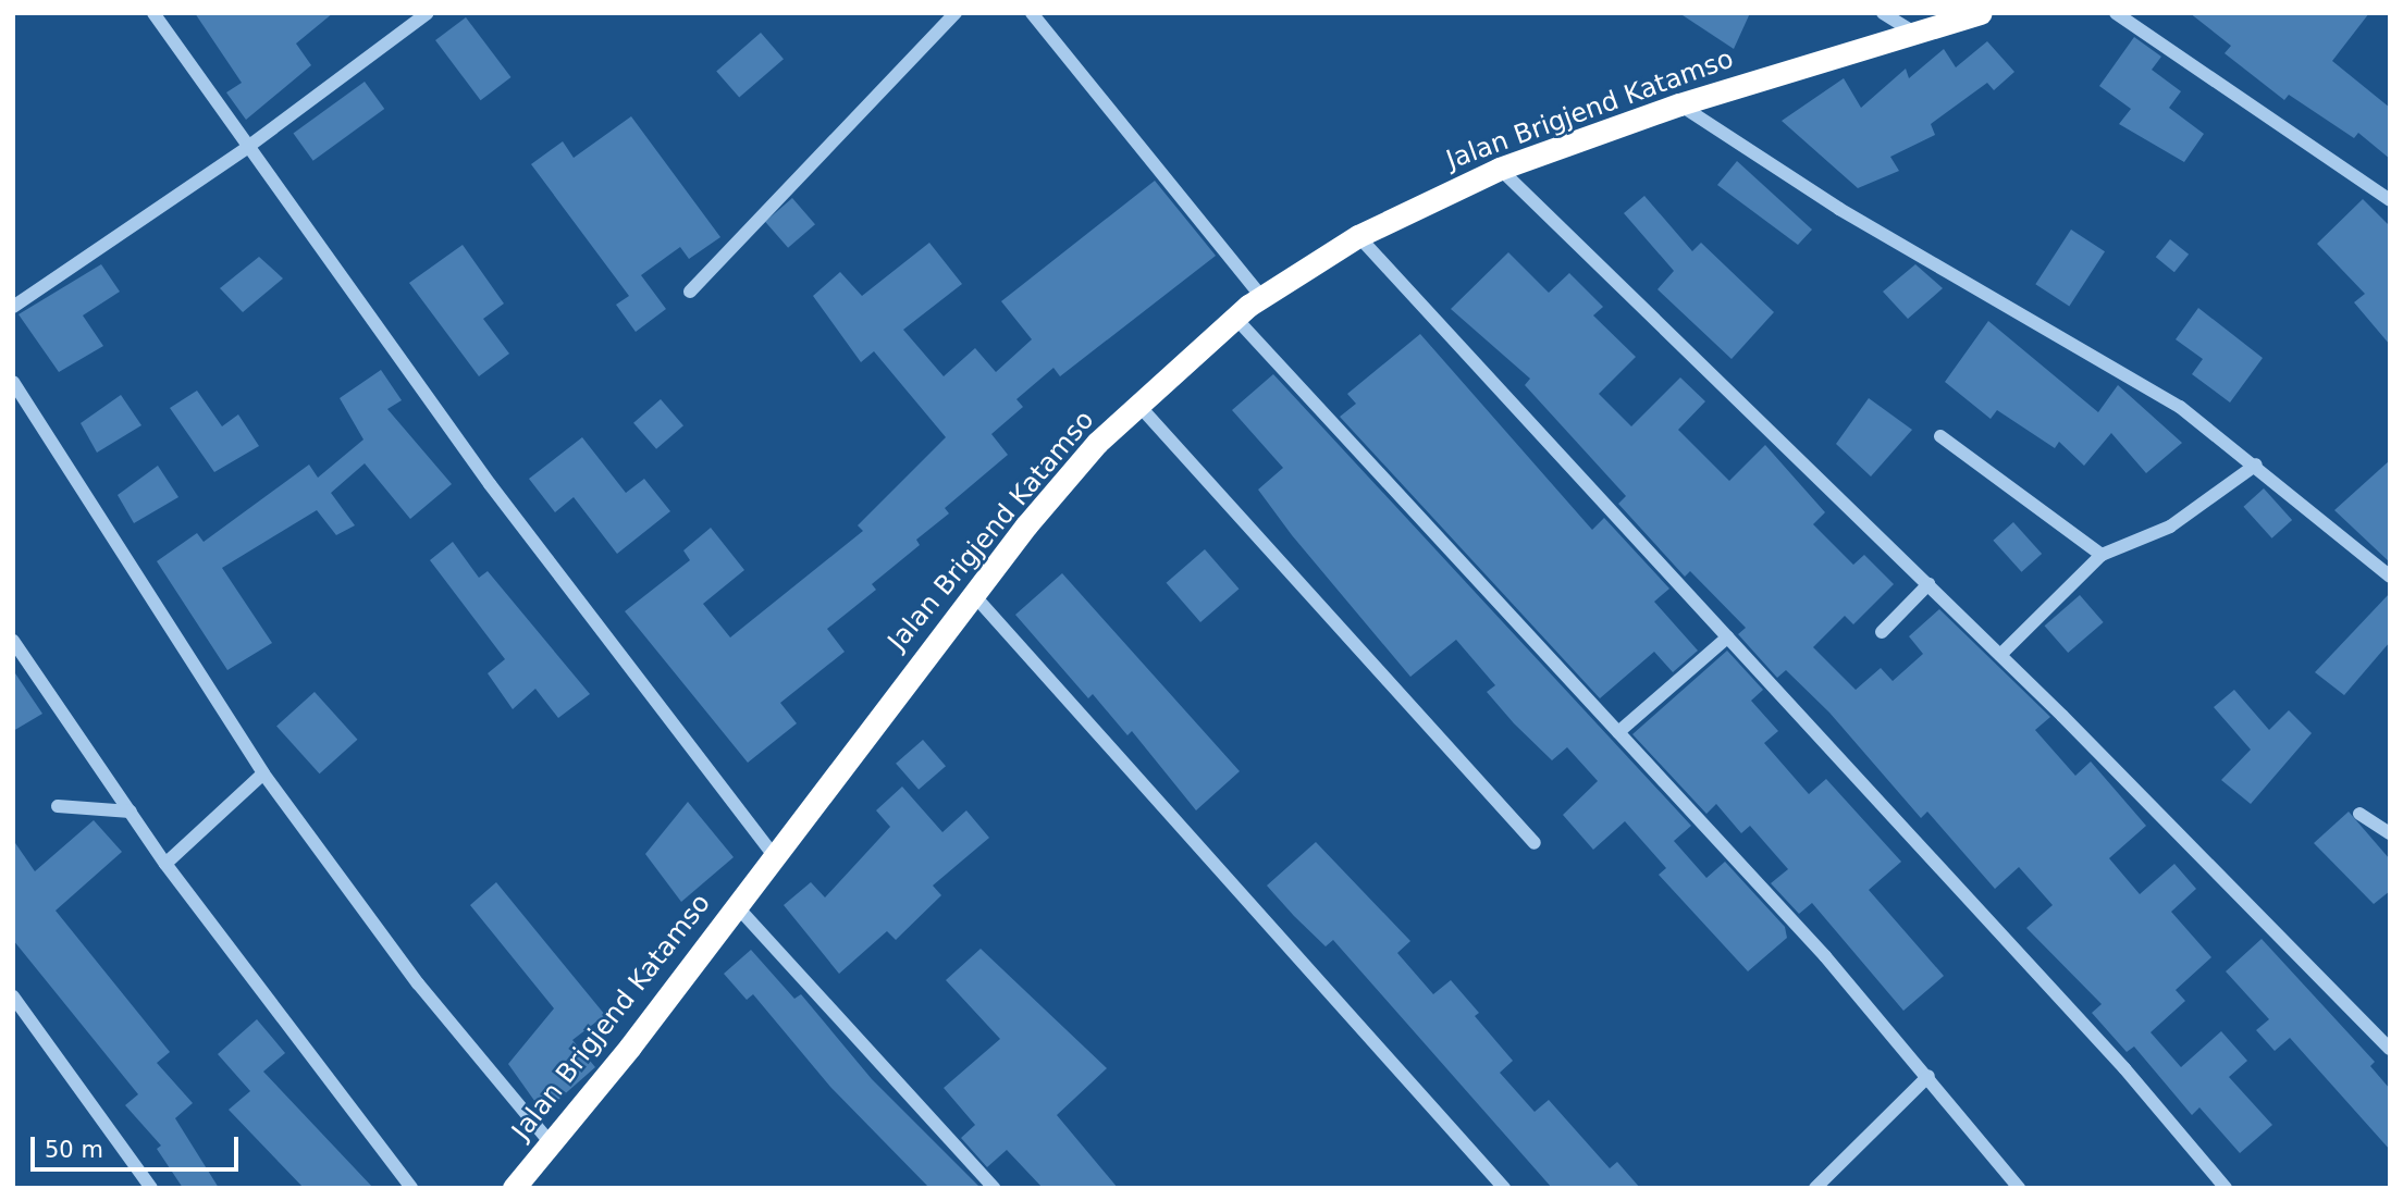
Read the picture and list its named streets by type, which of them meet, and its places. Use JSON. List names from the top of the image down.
{
  "streets": {
    "highway": ["Jalan Brigjend Katamso"]
  },
  "scale_bar": "50 m"
}
